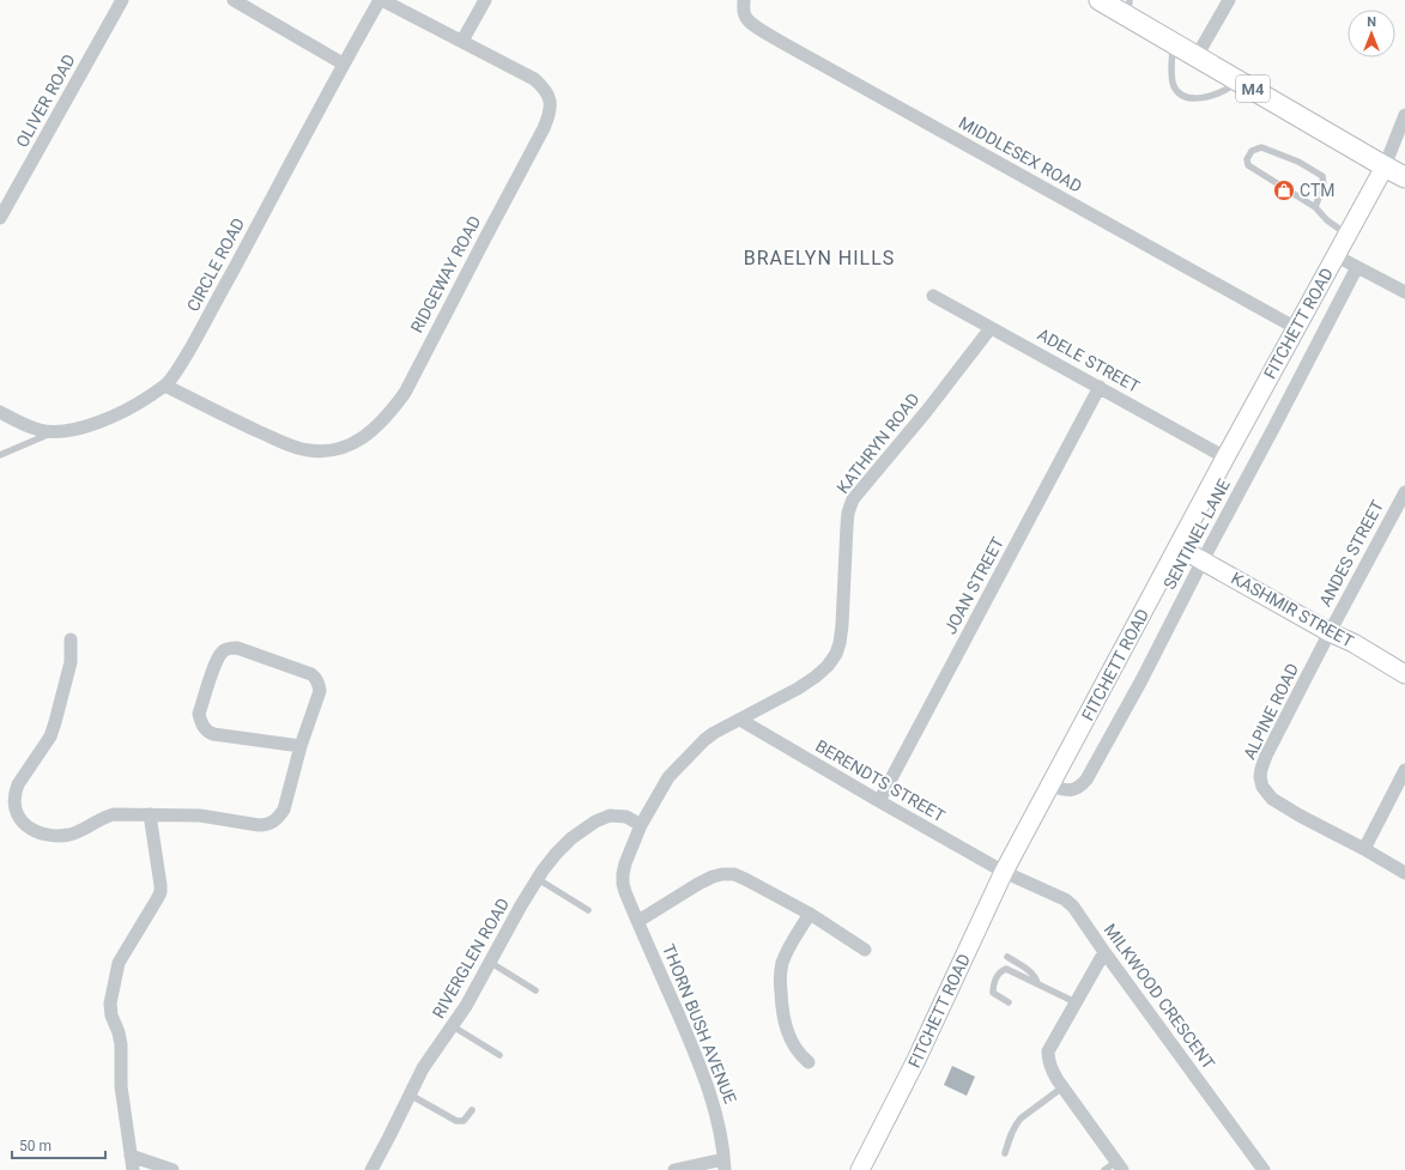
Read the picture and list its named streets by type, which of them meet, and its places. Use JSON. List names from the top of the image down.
{
  "streets": {
    "main road": ["M4"],
    "street": [
      "OLIVER ROAD",
      "MIDDLESEX ROAD",
      "CIRCLE ROAD",
      "RIDGEWAY ROAD",
      "FITCHETT ROAD",
      "ADELE STREET",
      "KATHRYN ROAD",
      "SENTINEL LANE",
      "ANDES STREET",
      "JOAN STREET",
      "KASHMIR STREET",
      "ALPINE ROAD",
      "BERENDTS STREET",
      "RIVERGLEN ROAD",
      "MILKWOOD CRESCENT",
      "THORN BUSH AVENUE"
    ]
  },
  "crossings": [
    ["M4", "FITCHETT ROAD"],
    ["MIDDLESEX ROAD", "FITCHETT ROAD"],
    ["CIRCLE ROAD", "RIDGEWAY ROAD"],
    ["FITCHETT ROAD", "ADELE STREET"],
    ["FITCHETT ROAD", "SENTINEL LANE"],
    ["FITCHETT ROAD", "KASHMIR STREET"],
    ["FITCHETT ROAD", "BERENDTS STREET"],
    ["FITCHETT ROAD", "MILKWOOD CRESCENT"],
    ["ADELE STREET", "KATHRYN ROAD"],
    ["ADELE STREET", "JOAN STREET"],
    ["KATHRYN ROAD", "BERENDTS STREET"],
    ["KATHRYN ROAD", "RIVERGLEN ROAD"],
    ["KATHRYN ROAD", "THORN BUSH AVENUE"],
    ["SENTINEL LANE", "KASHMIR STREET"],
    ["ANDES STREET", "KASHMIR STREET"],
    ["ANDES STREET", "ALPINE ROAD"],
    ["JOAN STREET", "BERENDTS STREET"],
    ["KASHMIR STREET", "ALPINE ROAD"],
    ["BERENDTS STREET", "MILKWOOD CRESCENT"],
    ["RIVERGLEN ROAD", "THORN BUSH AVENUE"]
  ],
  "districts": ["BRAELYN HILLS"],
  "places": {
    "shop": ["CTM"]
  },
  "scale_bar": "50 m",
  "north": "top"
}
